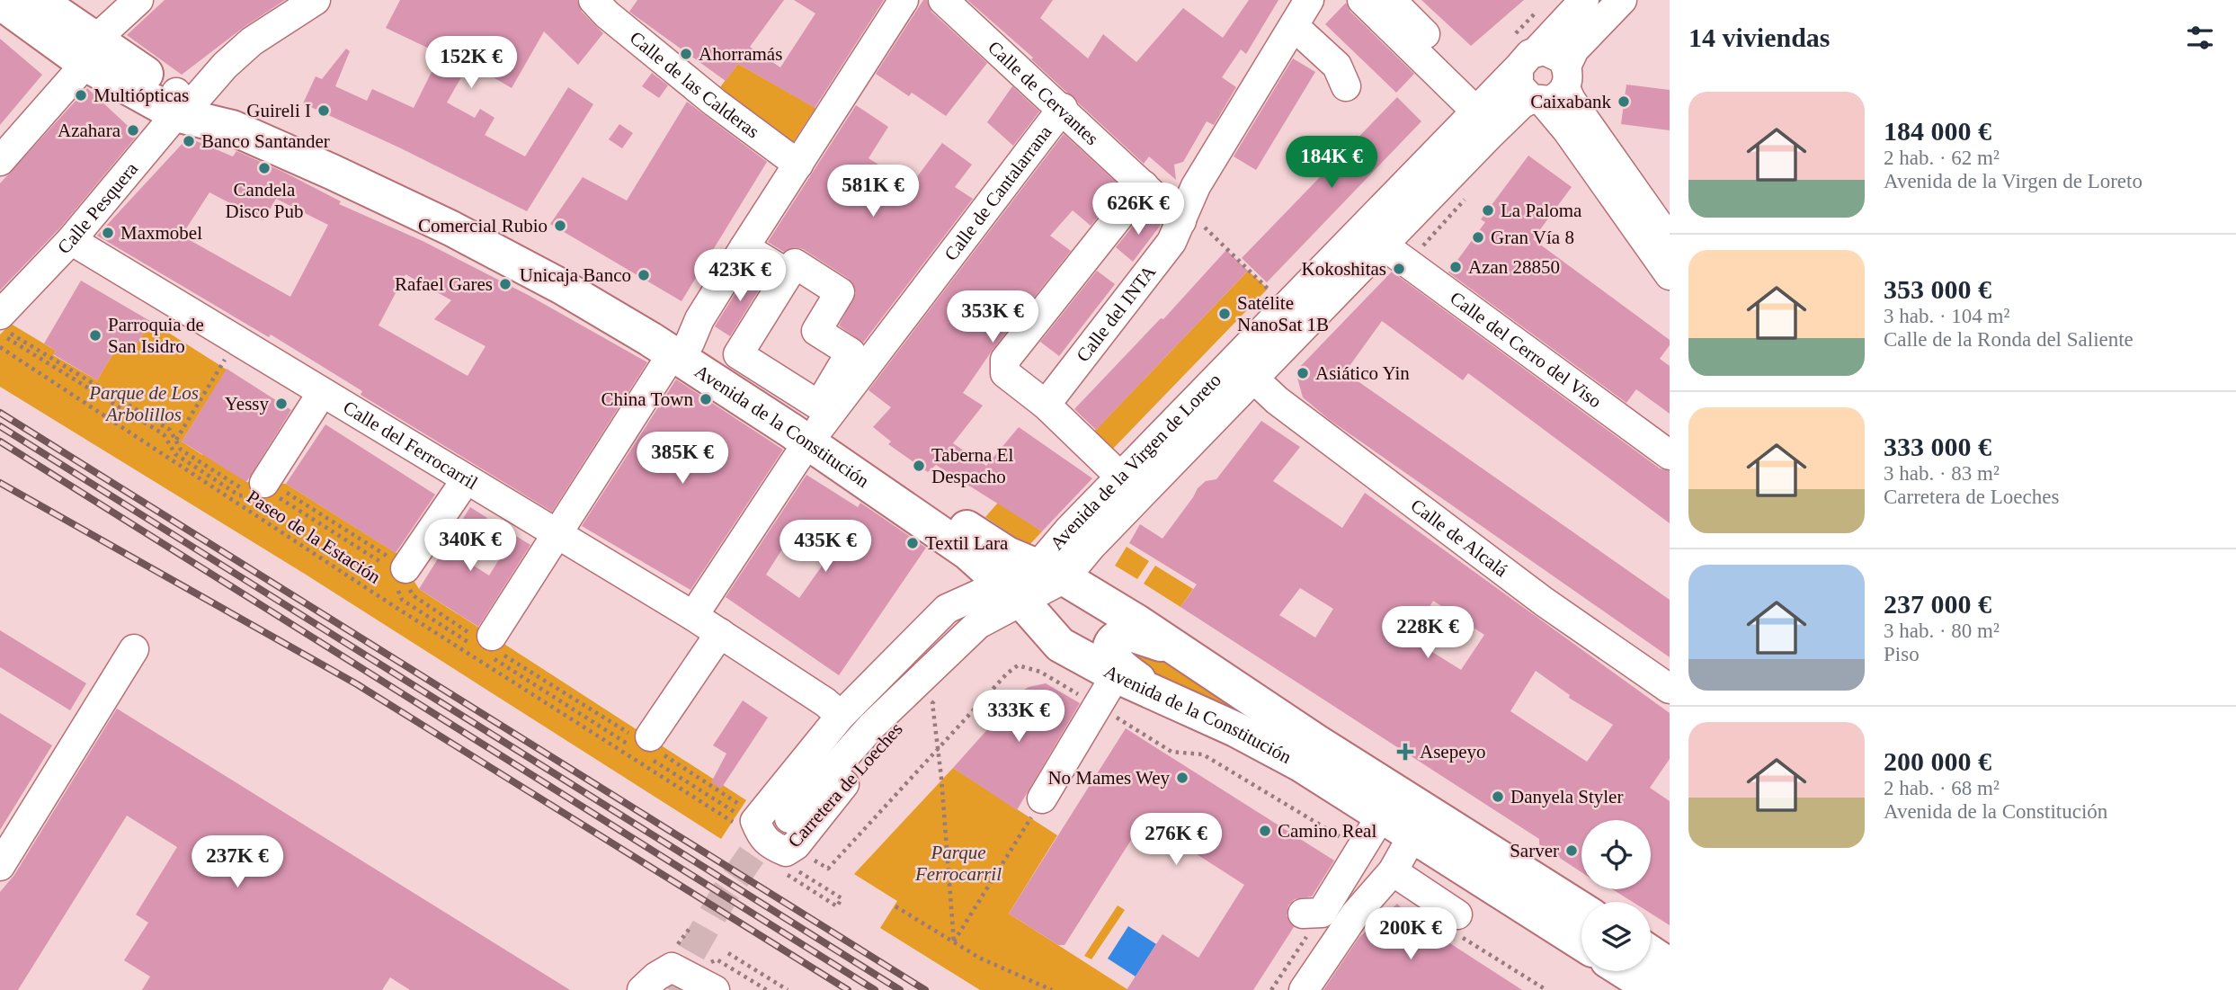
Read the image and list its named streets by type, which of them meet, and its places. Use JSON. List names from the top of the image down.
{
  "streets": {
    "main road": ["Avenida de la Constitución"],
    "street": [
      "Calle de las Calderas",
      "Calle de Cervantes",
      "Calle de Cantalarrana",
      "Calle Pesquera",
      "Calle del INTA",
      "Calle del Cerro del Viso",
      "Calle del Ferrocarril",
      "Avenida de la Virgen de Loreto",
      "Calle de Alcalá",
      "Carretera de Loeches"
    ],
    "path": ["Paseo de la Estación"]
  },
  "crossings": [
    ["Calle de Cervantes", "Calle de Cantalarrana"],
    ["Calle de Cervantes", "Calle del INTA"],
    ["Calle de Cantalarrana", "Avenida de la Constitución"],
    ["Calle de Cantalarrana", "Calle del Ferrocarril"],
    ["Calle Pesquera", "Avenida de la Constitución"],
    ["Calle Pesquera", "Calle del Ferrocarril"],
    ["Calle del Cerro del Viso", "Avenida de la Virgen de Loreto"],
    ["Avenida de la Constitución", "Avenida de la Virgen de Loreto"],
    ["Avenida de la Constitución", "Carretera de Loeches"],
    ["Calle del Ferrocarril", "Carretera de Loeches"],
    ["Avenida de la Virgen de Loreto", "Calle de Alcalá"],
    ["Avenida de la Virgen de Loreto", "Carretera de Loeches"]
  ],
  "parks": ["Parque de Los Arbolillos", "Parque Ferrocarril"],
  "places": {
    "other": [
      "Ahorramás",
      "Multiópticas",
      "Caixabank",
      "Guireli I",
      "Azahara",
      "Banco Santander",
      "Candela Disco Pub",
      "La Paloma",
      "Comercial Rubio",
      "Maxmobel",
      "Gran Vía 8",
      "Azan 28850",
      "Kokoshitas",
      "Unicaja Banco",
      "Rafael Gares",
      "Satélite NanoSat 1B",
      "Parroquia de San Isidro",
      "Asiático Yin",
      "China Town",
      "Yessy",
      "Taberna El Despacho",
      "Textil Lara",
      "No Mames Wey",
      "Danyela Styler",
      "Camino Real",
      "Sarver"
    ],
    "health": ["Asepeyo"]
  },
  "page": {
    "heading": "14 viviendas",
    "price": [
      "152K €",
      "184K €",
      "581K €",
      "626K €",
      "423K €",
      "353K €",
      "385K €",
      "340K €",
      "435K €",
      "228K €",
      "333K €",
      "276K €",
      "237K €",
      "200K €"
    ],
    "list": [
      {
        "name": "184 000 €",
        "note": "2 hab. · 62 m² · Avenida de la Virgen de Loreto"
      },
      {
        "name": "353 000 €",
        "note": "3 hab. · 104 m² · Calle de la Ronda del Saliente"
      },
      {
        "name": "333 000 €",
        "note": "3 hab. · 83 m² · Carretera de Loeches"
      },
      {
        "name": "237 000 €",
        "note": "3 hab. · 80 m² · Piso"
      },
      {
        "name": "200 000 €",
        "note": "2 hab. · 68 m² · Avenida de la Constitución"
      }
    ]
  }
}
